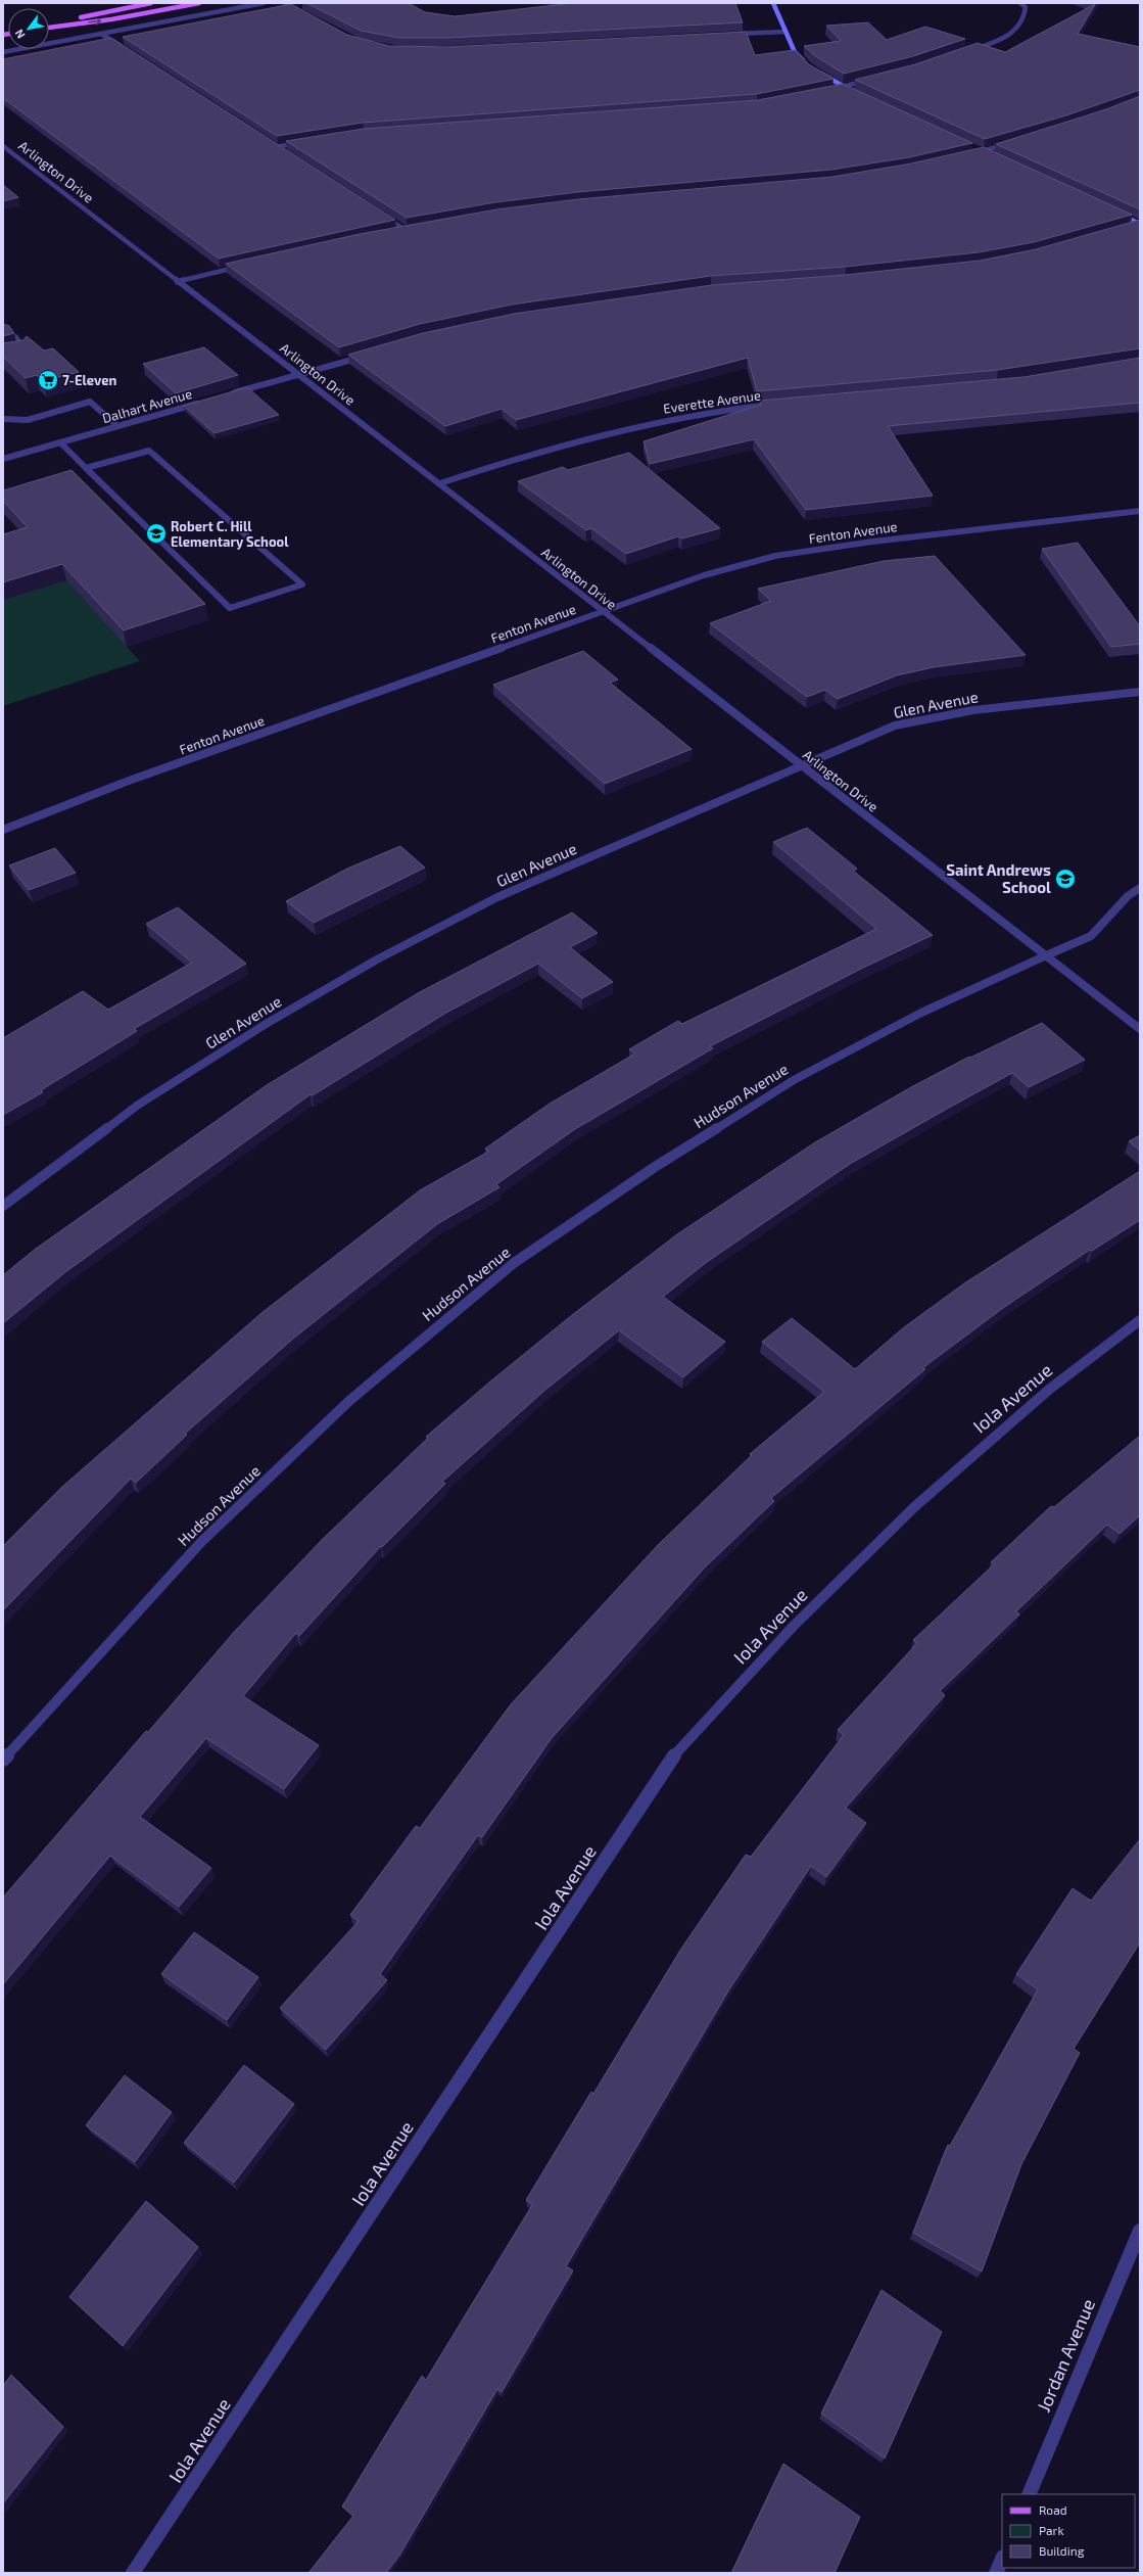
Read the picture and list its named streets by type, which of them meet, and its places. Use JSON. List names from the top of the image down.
{
  "streets": {
    "street": [
      "Arlington Drive",
      "Everette Avenue",
      "Dalhart Avenue",
      "Fenton Avenue",
      "Glen Avenue",
      "Hudson Avenue",
      "Iola Avenue",
      "Jordan Avenue"
    ]
  },
  "crossings": [
    ["Arlington Drive", "Everette Avenue"],
    ["Arlington Drive", "Fenton Avenue"],
    ["Arlington Drive", "Glen Avenue"],
    ["Arlington Drive", "Hudson Avenue"]
  ],
  "places": {
    "supermarket": ["7-Eleven"],
    "school or university": ["Robert C. Hill Elementary School", "Saint Andrews School"]
  },
  "legend": ["Road", "Park", "Building"],
  "north": "bottom left"
}
